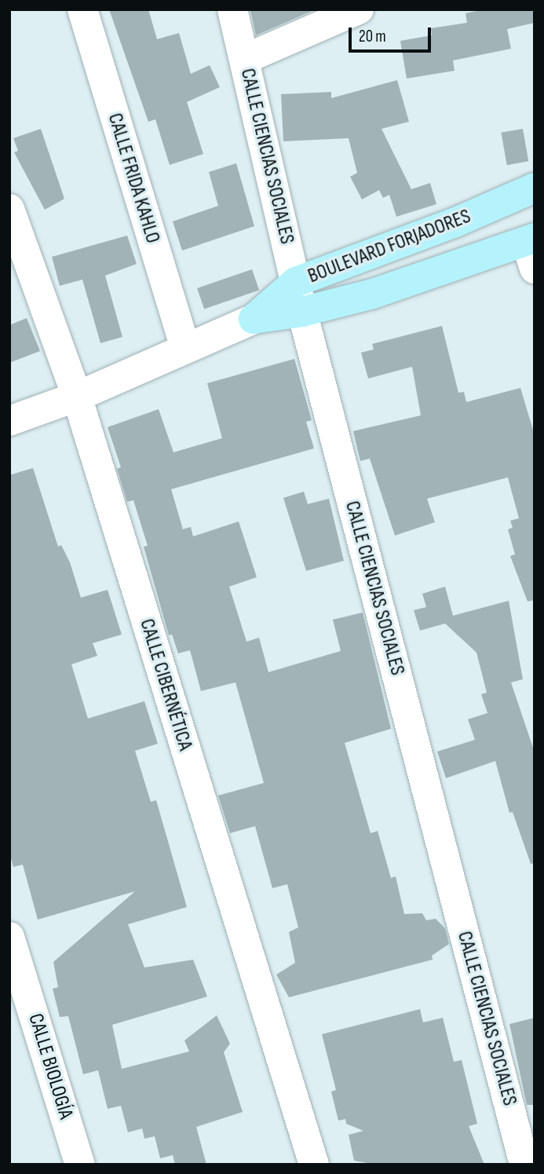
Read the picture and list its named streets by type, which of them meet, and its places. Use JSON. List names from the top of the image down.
{
  "streets": {
    "street": [
      "CALLE CIENCIAS SOCIALES",
      "CALLE FRIDA KAHLO",
      "BOULEVARD FORJADORES",
      "CALLE CIBERNÉTICA",
      "CALLE BIOLOGÍA"
    ]
  },
  "crossings": [
    ["CALLE CIENCIAS SOCIALES", "BOULEVARD FORJADORES"],
    ["CALLE FRIDA KAHLO", "BOULEVARD FORJADORES"],
    ["BOULEVARD FORJADORES", "CALLE CIBERNÉTICA"]
  ],
  "scale_bar": "20 m"
}
